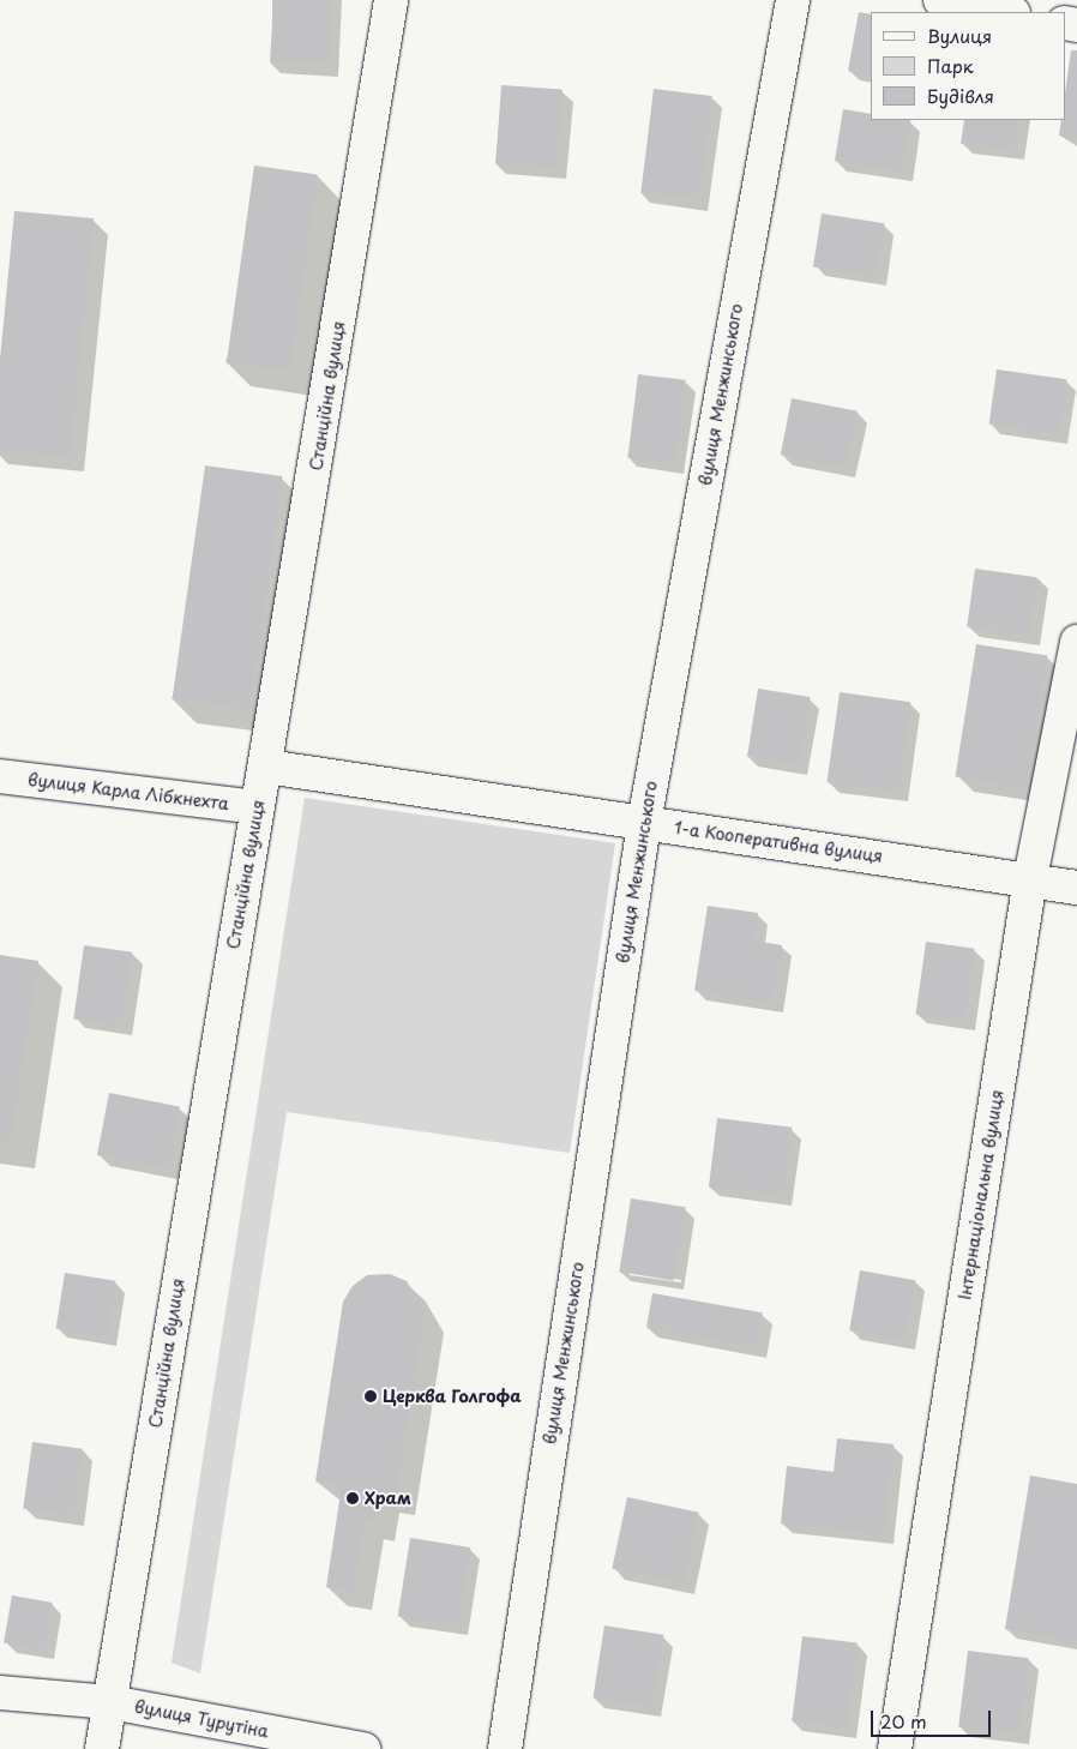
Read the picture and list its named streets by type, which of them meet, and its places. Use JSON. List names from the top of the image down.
{
  "streets": {
    "street": [
      "вулиця Менжинського",
      "Станційна вулиця",
      "вулиця Карла Лібкнехта",
      "1-а Кооперативна вулиця",
      "Інтернаціональна вулиця",
      "вулиця Турутіна"
    ]
  },
  "crossings": [
    ["вулиця Менжинського", "1-а Кооперативна вулиця"],
    ["Станційна вулиця", "вулиця Карла Лібкнехта"],
    ["Станційна вулиця", "1-а Кооперативна вулиця"],
    ["Станційна вулиця", "вулиця Турутіна"],
    ["1-а Кооперативна вулиця", "Інтернаціональна вулиця"]
  ],
  "places": ["Церква Голгофа", "Храм"],
  "legend": ["Вулиця", "Парк", "Будівля"],
  "scale_bar": "20 m"
}
